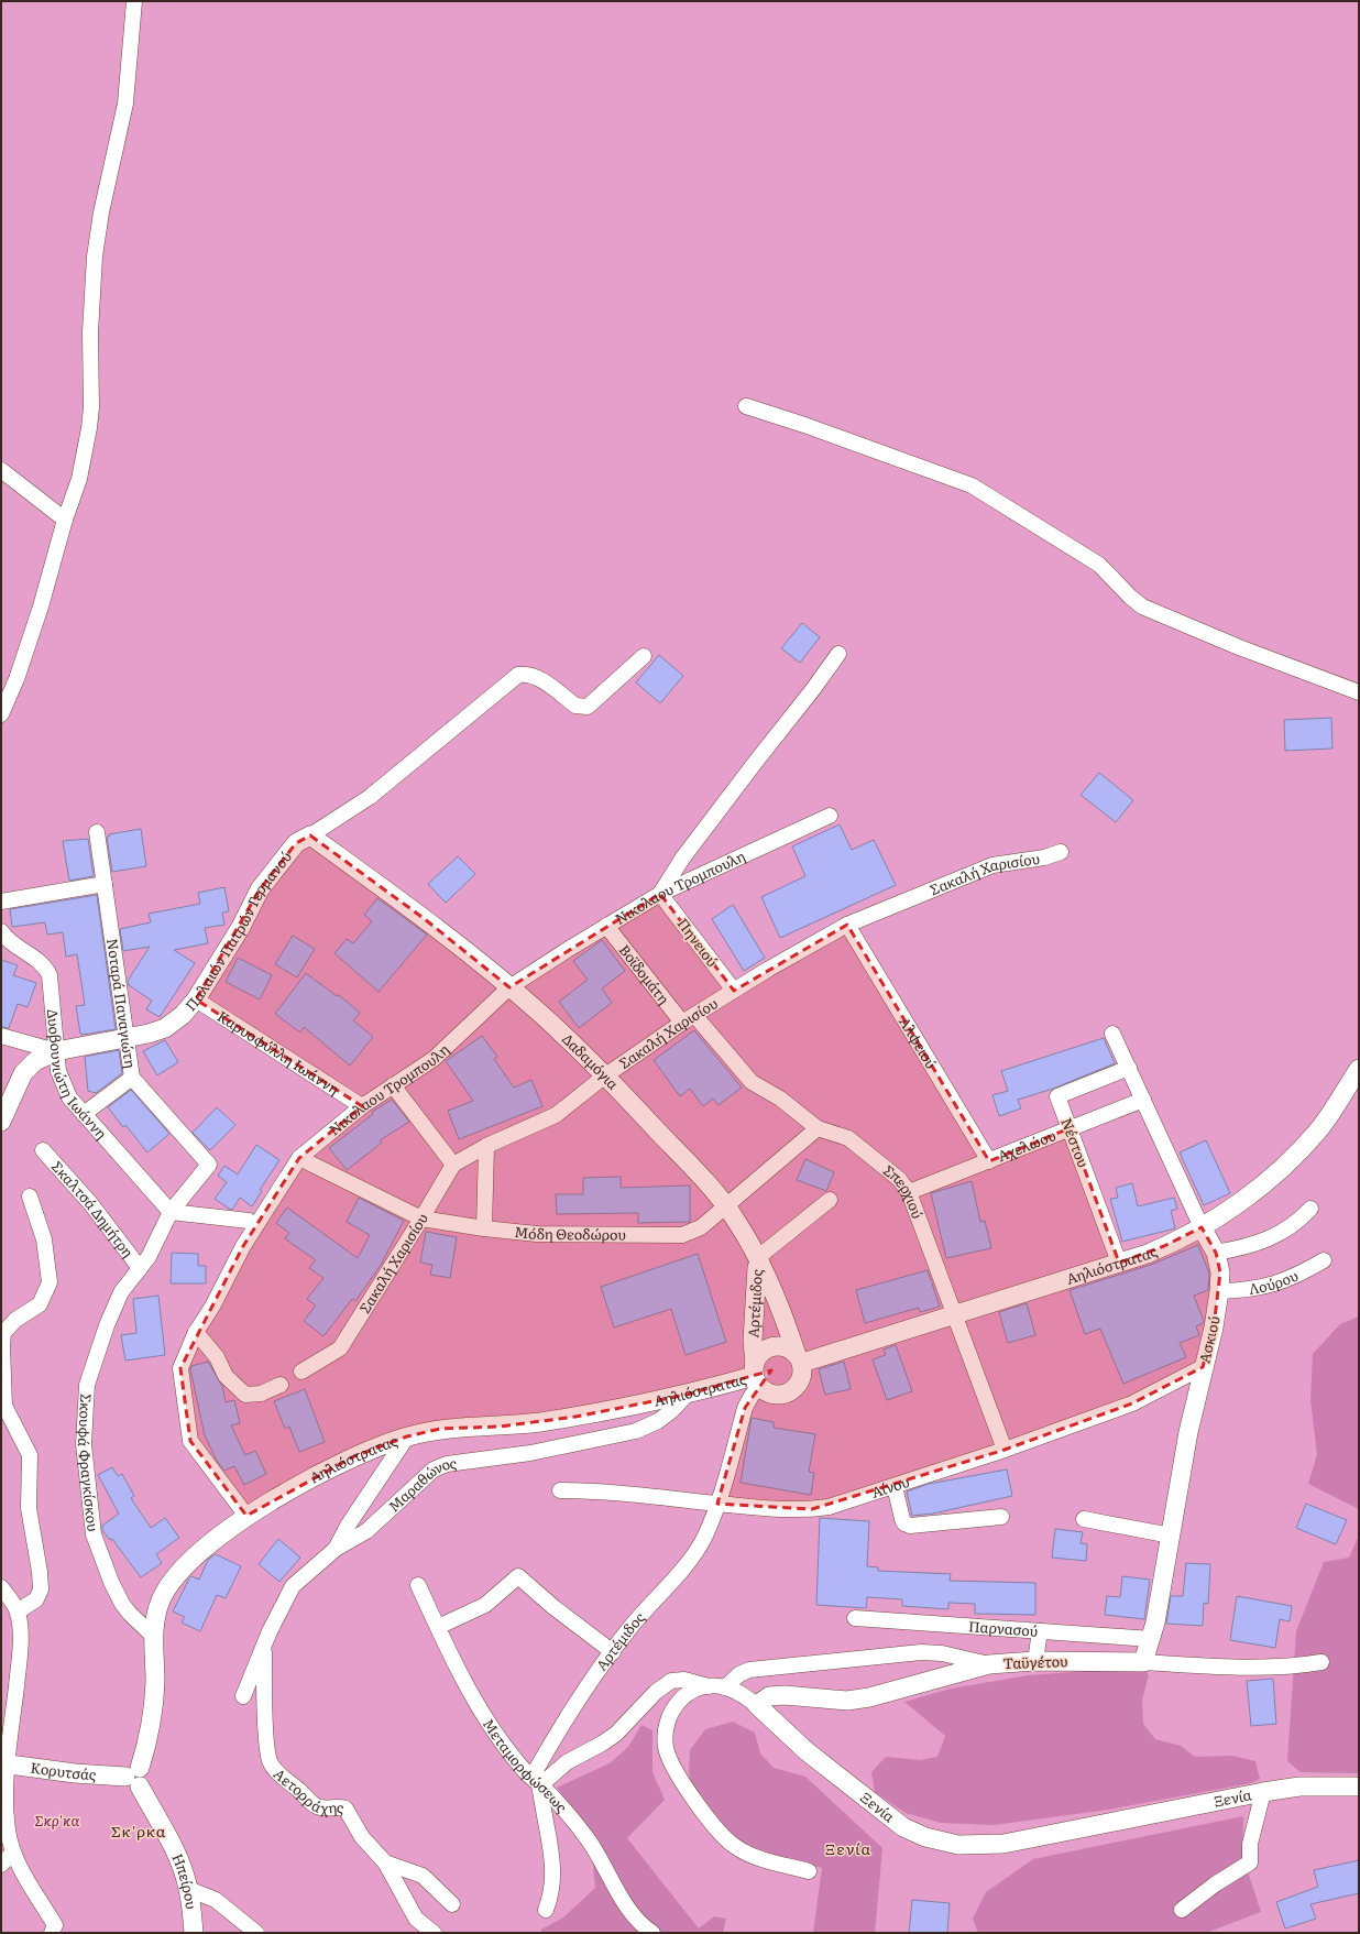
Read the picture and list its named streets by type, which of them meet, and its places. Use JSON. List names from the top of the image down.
{
  "streets": {
    "street": [
      "Σακαλή Χαρισίου",
      "Νικολαου Τρομπουλη",
      "Παλαιών Πατρών Γερμανού",
      "Πηνειού",
      "Βοϊδομάτη",
      "Νοταρά Παναγιώτη",
      "Αλφειού",
      "Καρυοφύλλη Ιωάννη",
      "Δαδαμόγια",
      "Δυοβουνιώτη Ιωάννη",
      "Νέστου",
      "Αχελώου",
      "Σπερχιού",
      "Σκαλτσά Δημήτρη",
      "Μόδη Θεοδώρου",
      "Αηλιόστρατας",
      "Λούρου",
      "Αρτέμιδος",
      "Ασκιού",
      "Σκουφά Φραγκίσκου",
      "Μαραθώνος",
      "Αίνου",
      "Παρνασού",
      "Ταϋγέτου",
      "Μεταμορφώσεως",
      "Κορυτσάς",
      "Αετορράχης",
      "Ξενία",
      "Ηπείρου"
    ]
  },
  "crossings": [
    ["Σακαλή Χαρισίου", "Πηνειού"],
    ["Σακαλή Χαρισίου", "Βοϊδομάτη"],
    ["Σακαλή Χαρισίου", "Αλφειού"],
    ["Σακαλή Χαρισίου", "Δαδαμόγια"],
    ["Σακαλή Χαρισίου", "Σπερχιού"],
    ["Σακαλή Χαρισίου", "Μόδη Θεοδώρου"],
    ["Νικολαου Τρομπουλη", "Πηνειού"],
    ["Νικολαου Τρομπουλη", "Βοϊδομάτη"],
    ["Νικολαου Τρομπουλη", "Καρυοφύλλη Ιωάννη"],
    ["Νικολαου Τρομπουλη", "Δαδαμόγια"],
    ["Νικολαου Τρομπουλη", "Μόδη Θεοδώρου"],
    ["Νικολαου Τρομπουλη", "Αηλιόστρατας"],
    ["Παλαιών Πατρών Γερμανού", "Νοταρά Παναγιώτη"],
    ["Παλαιών Πατρών Γερμανού", "Καρυοφύλλη Ιωάννη"],
    ["Παλαιών Πατρών Γερμανού", "Δαδαμόγια"],
    ["Παλαιών Πατρών Γερμανού", "Δυοβουνιώτη Ιωάννη"],
    ["Βοϊδομάτη", "Σπερχιού"],
    ["Νοταρά Παναγιώτη", "Δυοβουνιώτη Ιωάννη"],
    ["Νοταρά Παναγιώτη", "Σκουφά Φραγκίσκου"],
    ["Αλφειού", "Αχελώου"],
    ["Δαδαμόγια", "Μόδη Θεοδώρου"],
    ["Δαδαμόγια", "Αηλιόστρατας"],
    ["Δαδαμόγια", "Αρτέμιδος"],
    ["Δυοβουνιώτη Ιωάννη", "Σκουφά Φραγκίσκου"],
    ["Νέστου", "Αχελώου"],
    ["Νέστου", "Αηλιόστρατας"],
    ["Νέστου", "Ασκιού"],
    ["Αχελώου", "Σπερχιού"],
    ["Αχελώου", "Ασκιού"],
    ["Σπερχιού", "Μόδη Θεοδώρου"],
    ["Σπερχιού", "Αηλιόστρατας"],
    ["Σπερχιού", "Αίνου"],
    ["Σκαλτσά Δημήτρη", "Σκουφά Φραγκίσκου"],
    ["Αηλιόστρατας", "Αρτέμιδος"],
    ["Αηλιόστρατας", "Ασκιού"],
    ["Αηλιόστρατας", "Σκουφά Φραγκίσκου"],
    ["Αηλιόστρατας", "Μαραθώνος"],
    ["Αηλιόστρατας", "Κορυτσάς"],
    ["Αηλιόστρατας", "Ηπείρου"],
    ["Λούρου", "Ασκιού"],
    ["Αρτέμιδος", "Αίνου"],
    ["Αρτέμιδος", "Μεταμορφώσεως"],
    ["Ασκιού", "Αίνου"],
    ["Ασκιού", "Παρνασού"],
    ["Ασκιού", "Ταϋγέτου"],
    ["Μαραθώνος", "Αετορράχης"],
    ["Ταϋγέτου", "Ξενία"],
    ["Κορυτσάς", "Ηπείρου"]
  ],
  "districts": ["Σκ'ρκα", "Ξενία"],
  "parks": ["Σκρ'κα"]
}
